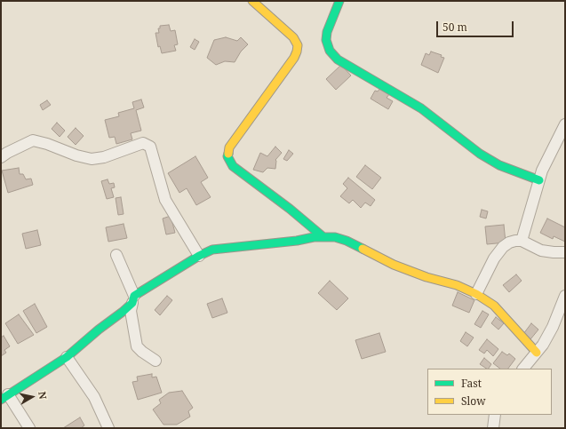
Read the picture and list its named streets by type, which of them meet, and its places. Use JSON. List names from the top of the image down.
{
  "legend": ["Fast", "Slow"],
  "scale_bar": "50 m",
  "north": "right"
}
